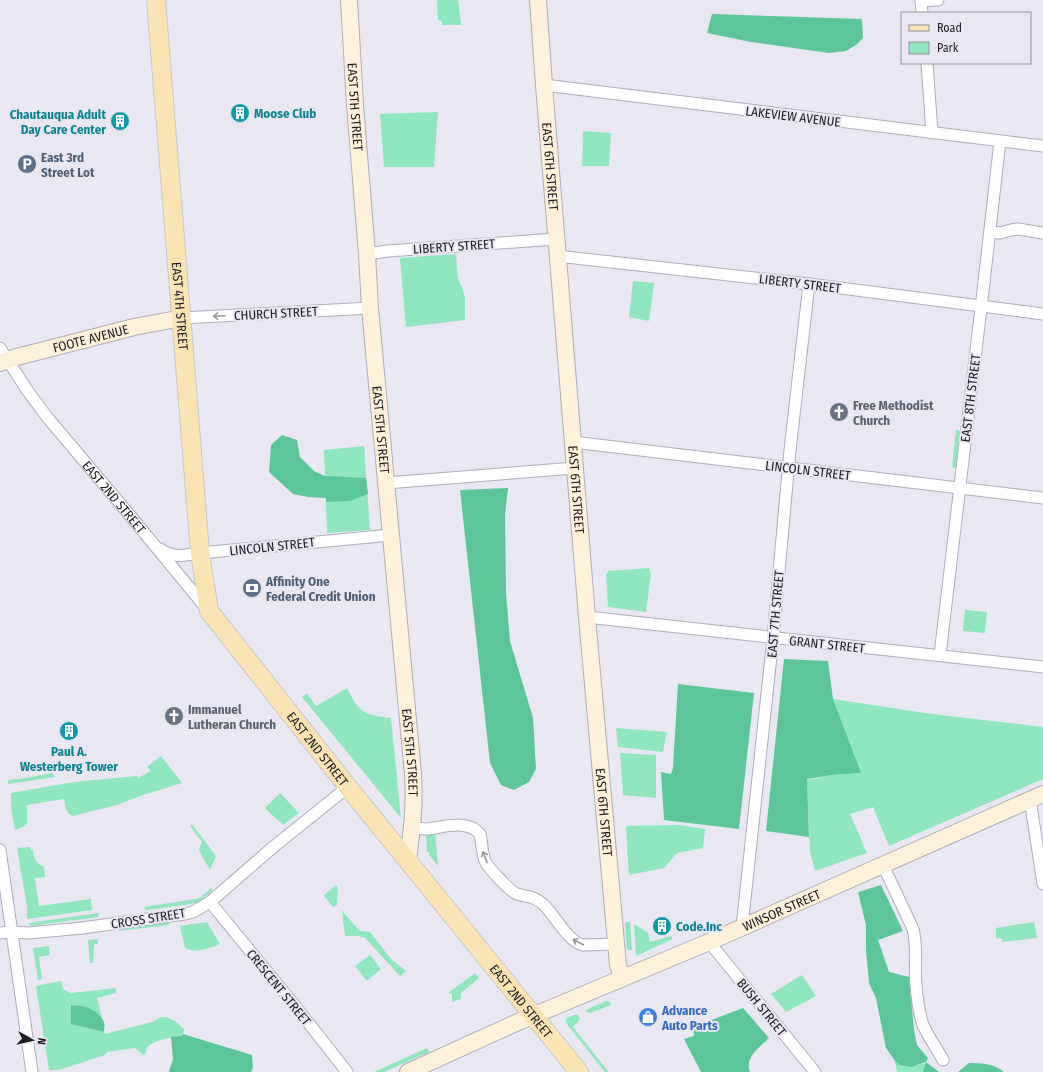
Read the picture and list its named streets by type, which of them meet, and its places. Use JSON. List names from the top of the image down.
{
  "streets": {
    "main road": ["EAST 4TH STREET", "EAST 2ND STREET"],
    "street": [
      "EAST 5TH STREET",
      "LAKEVIEW AVENUE",
      "EAST 6TH STREET",
      "LIBERTY STREET",
      "CHURCH STREET",
      "FOOTE AVENUE",
      "EAST 8TH STREET",
      "LINCOLN STREET",
      "EAST 7TH STREET",
      "GRANT STREET",
      "WINSOR STREET",
      "CROSS STREET",
      "CRESCENT STREET",
      "BUSH STREET"
    ]
  },
  "crossings": [
    ["EAST 5TH STREET", "LIBERTY STREET"],
    ["EAST 5TH STREET", "CHURCH STREET"],
    ["EAST 5TH STREET", "LINCOLN STREET"],
    ["EAST 5TH STREET", "EAST 2ND STREET"],
    ["LAKEVIEW AVENUE", "EAST 6TH STREET"],
    ["LAKEVIEW AVENUE", "EAST 8TH STREET"],
    ["EAST 6TH STREET", "LIBERTY STREET"],
    ["EAST 6TH STREET", "LINCOLN STREET"],
    ["EAST 6TH STREET", "GRANT STREET"],
    ["EAST 6TH STREET", "WINSOR STREET"],
    ["LIBERTY STREET", "EAST 8TH STREET"],
    ["LIBERTY STREET", "EAST 7TH STREET"],
    ["EAST 4TH STREET", "CHURCH STREET"],
    ["EAST 4TH STREET", "FOOTE AVENUE"],
    ["EAST 4TH STREET", "LINCOLN STREET"],
    ["EAST 4TH STREET", "EAST 2ND STREET"],
    ["CHURCH STREET", "FOOTE AVENUE"],
    ["FOOTE AVENUE", "EAST 2ND STREET"],
    ["EAST 8TH STREET", "LINCOLN STREET"],
    ["EAST 8TH STREET", "GRANT STREET"],
    ["LINCOLN STREET", "EAST 2ND STREET"],
    ["LINCOLN STREET", "EAST 7TH STREET"],
    ["EAST 2ND STREET", "WINSOR STREET"],
    ["EAST 2ND STREET", "CROSS STREET"],
    ["EAST 7TH STREET", "GRANT STREET"],
    ["EAST 7TH STREET", "WINSOR STREET"],
    ["WINSOR STREET", "BUSH STREET"],
    ["CROSS STREET", "CRESCENT STREET"]
  ],
  "one_way": ["CHURCH STREET"],
  "places": {
    "building": [
      "Moose Club",
      "Chautauqua Adult Day Care Center",
      "Paul A. Westerberg Tower",
      "Code.Inc"
    ],
    "parking": ["East 3rd Street Lot"],
    "church": ["Free Methodist Church", "Immanuel Lutheran Church"],
    "bank": ["Affinity One Federal Credit Union"],
    "shop": ["Advance Auto Parts"]
  },
  "legend": ["Road", "Park"],
  "north": "right"
}
